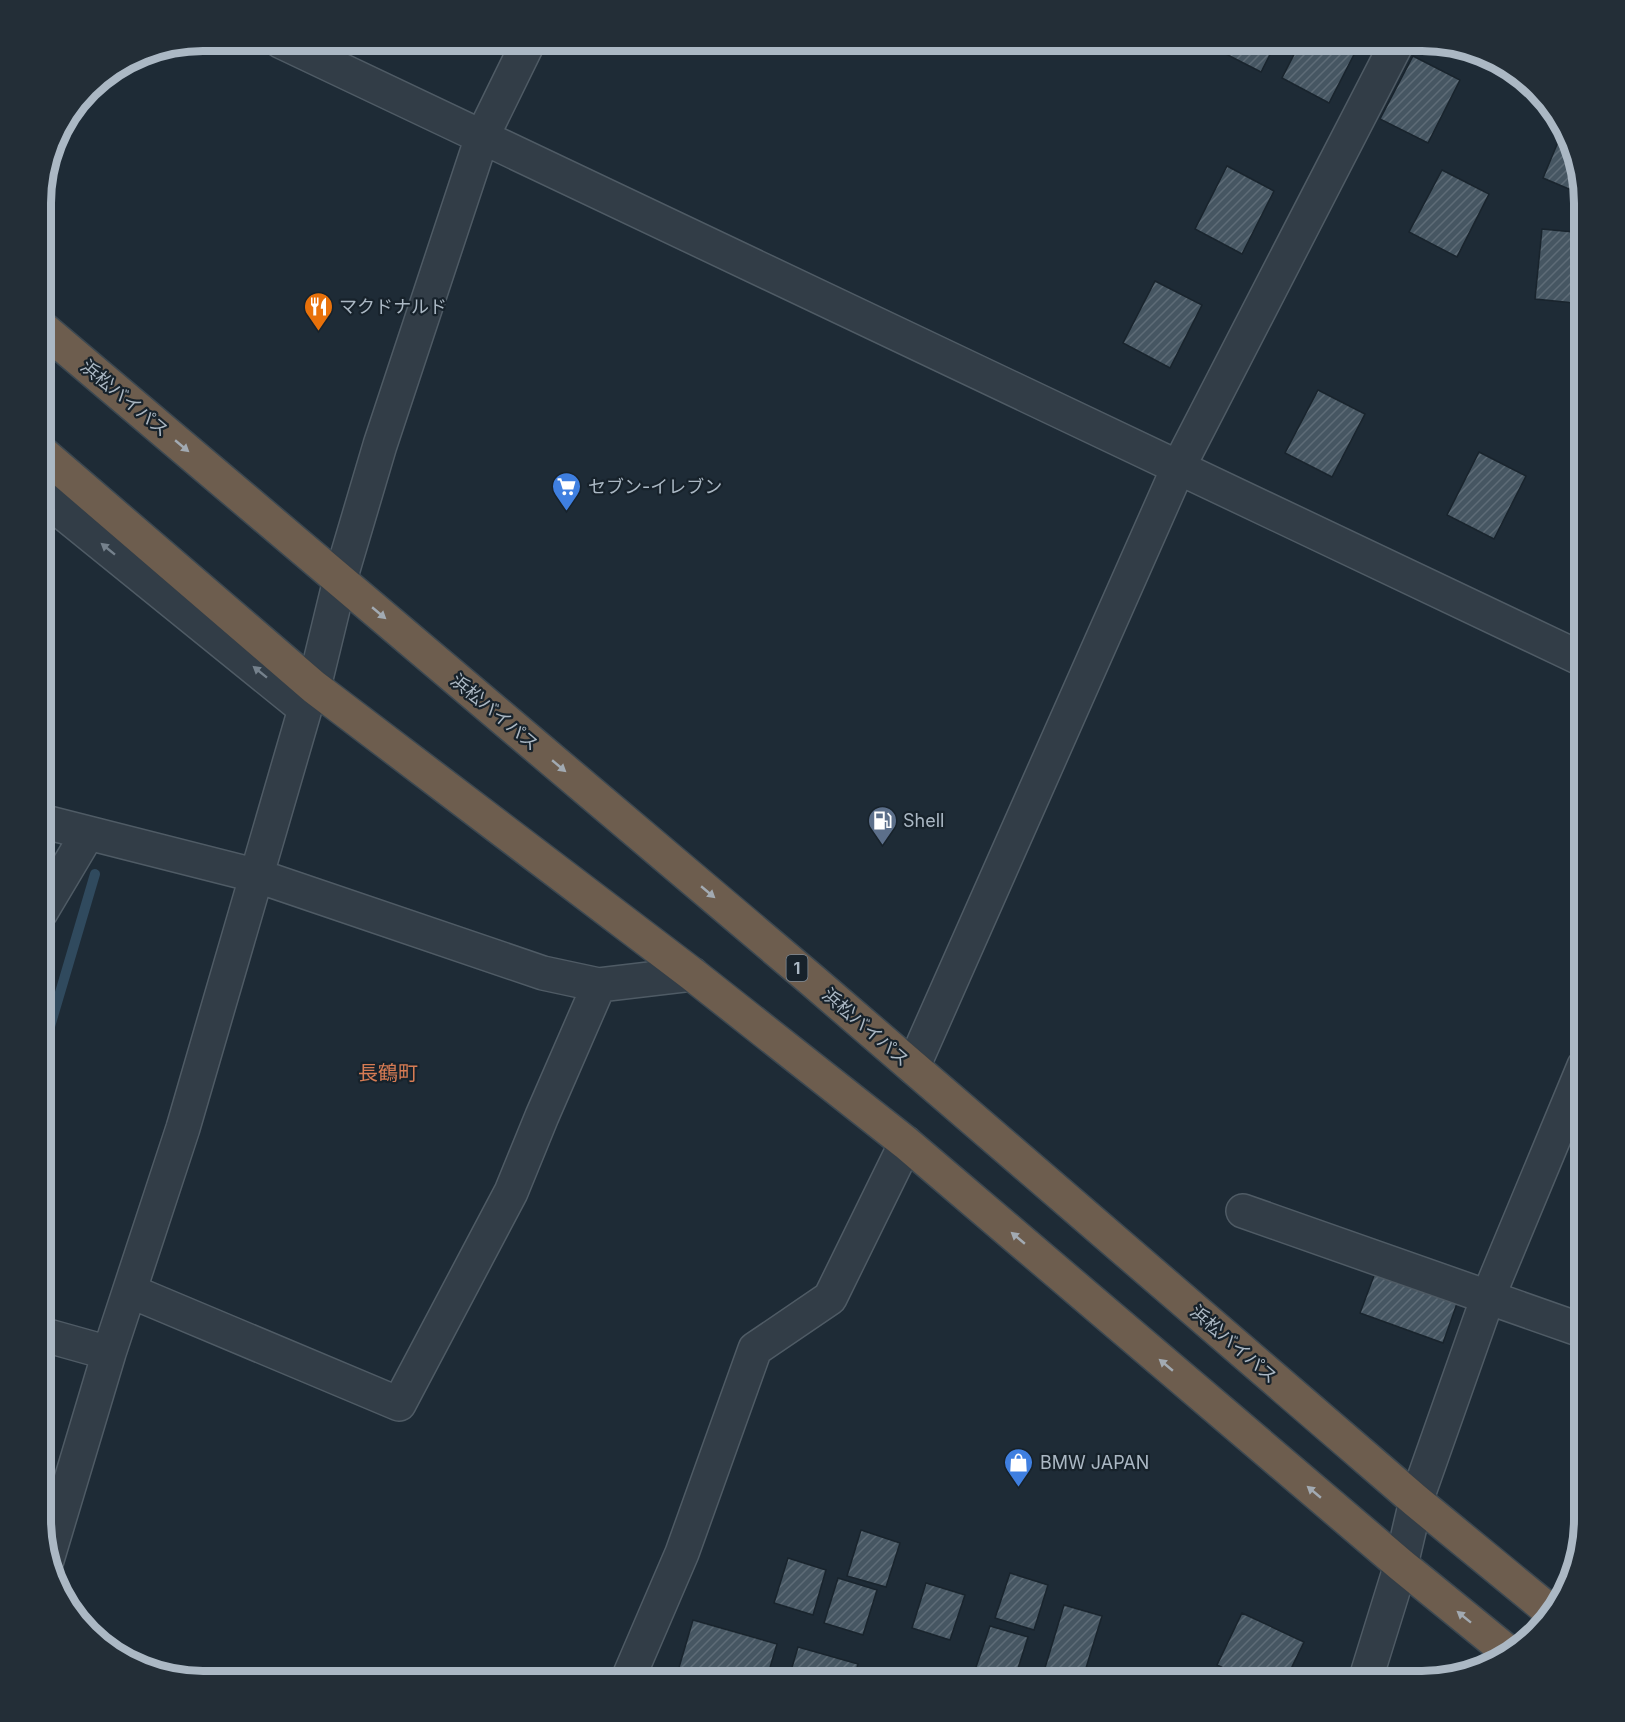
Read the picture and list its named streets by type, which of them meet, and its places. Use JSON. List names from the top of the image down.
{
  "streets": {
    "highway": ["浜松バイパス", "1"]
  },
  "districts": ["長鶴町"],
  "places": {
    "restaurant": ["マクドナルド"],
    "supermarket": ["セブン-イレブン"],
    "fuel station": ["Shell"],
    "shop": ["BMW JAPAN"]
  }
}
